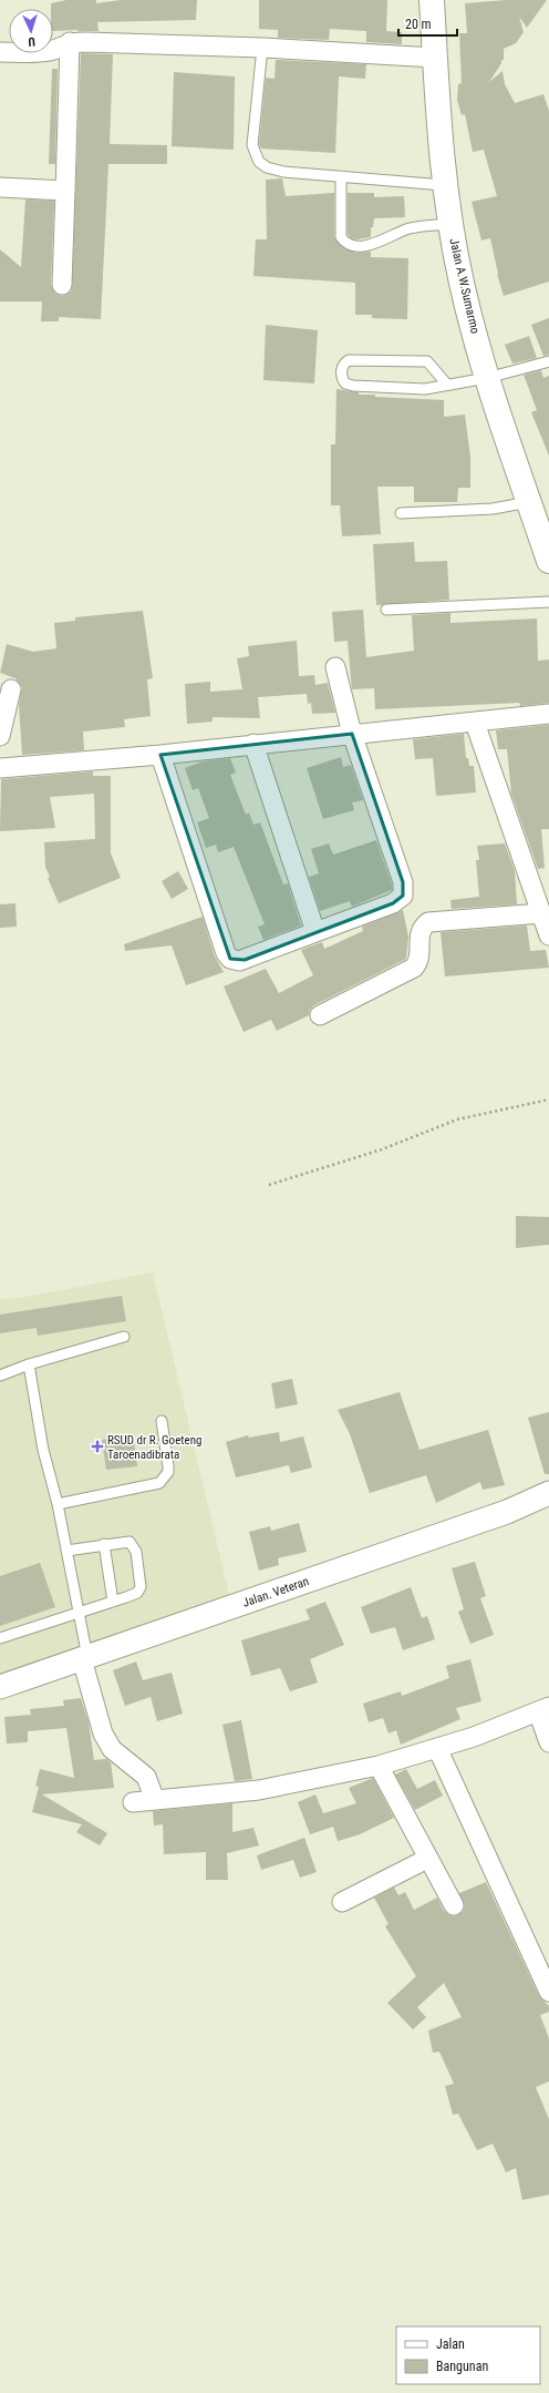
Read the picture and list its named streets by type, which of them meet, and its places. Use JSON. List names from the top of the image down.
{
  "streets": {
    "main road": ["Jalan A.W.Sumarmo"],
    "street": ["Jalan. Veteran"]
  },
  "places": {
    "health": ["RSUD dr R. Goeteng Taroenadibrata"]
  },
  "legend": ["Jalan", "Bangunan"],
  "scale_bar": "20 m",
  "north": "bottom"
}
